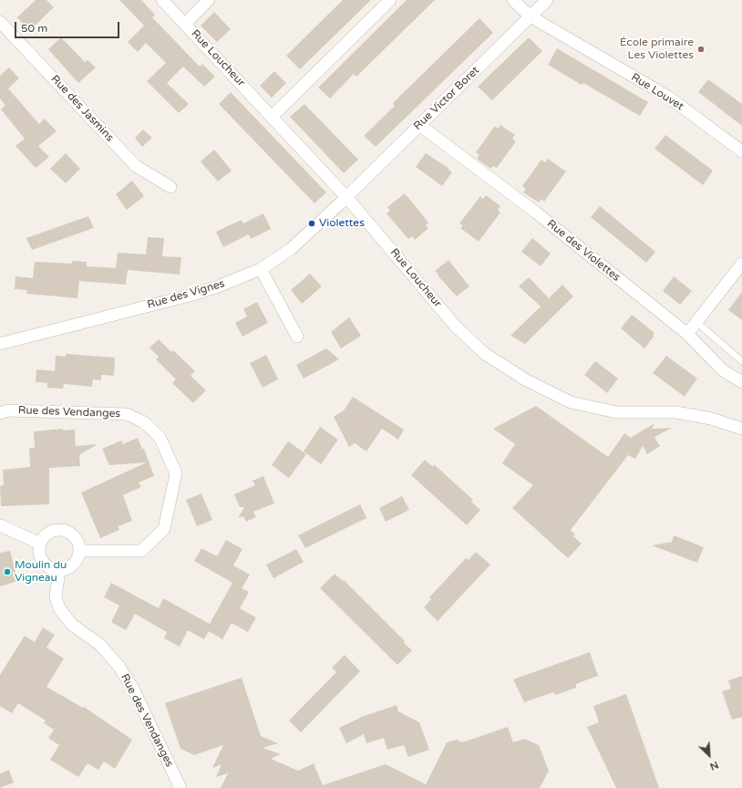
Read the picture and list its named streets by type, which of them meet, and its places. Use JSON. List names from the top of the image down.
{
  "streets": {
    "street": [
      "Rue Loucheur",
      "Rue Louvet",
      "Rue Victor Boret",
      "Rue des Jasmins",
      "Rue des Violettes",
      "Rue des Vignes",
      "Rue des Vendanges"
    ]
  },
  "crossings": [
    ["Rue Loucheur", "Rue Victor Boret"],
    ["Rue Loucheur", "Rue des Vignes"],
    ["Rue Louvet", "Rue Victor Boret"],
    ["Rue Victor Boret", "Rue des Violettes"],
    ["Rue Victor Boret", "Rue des Vignes"]
  ],
  "places": ["École primaire Les Violettes", "Violettes", "Moulin du Vigneau"],
  "scale_bar": "50 m",
  "north": "bottom right"
}
